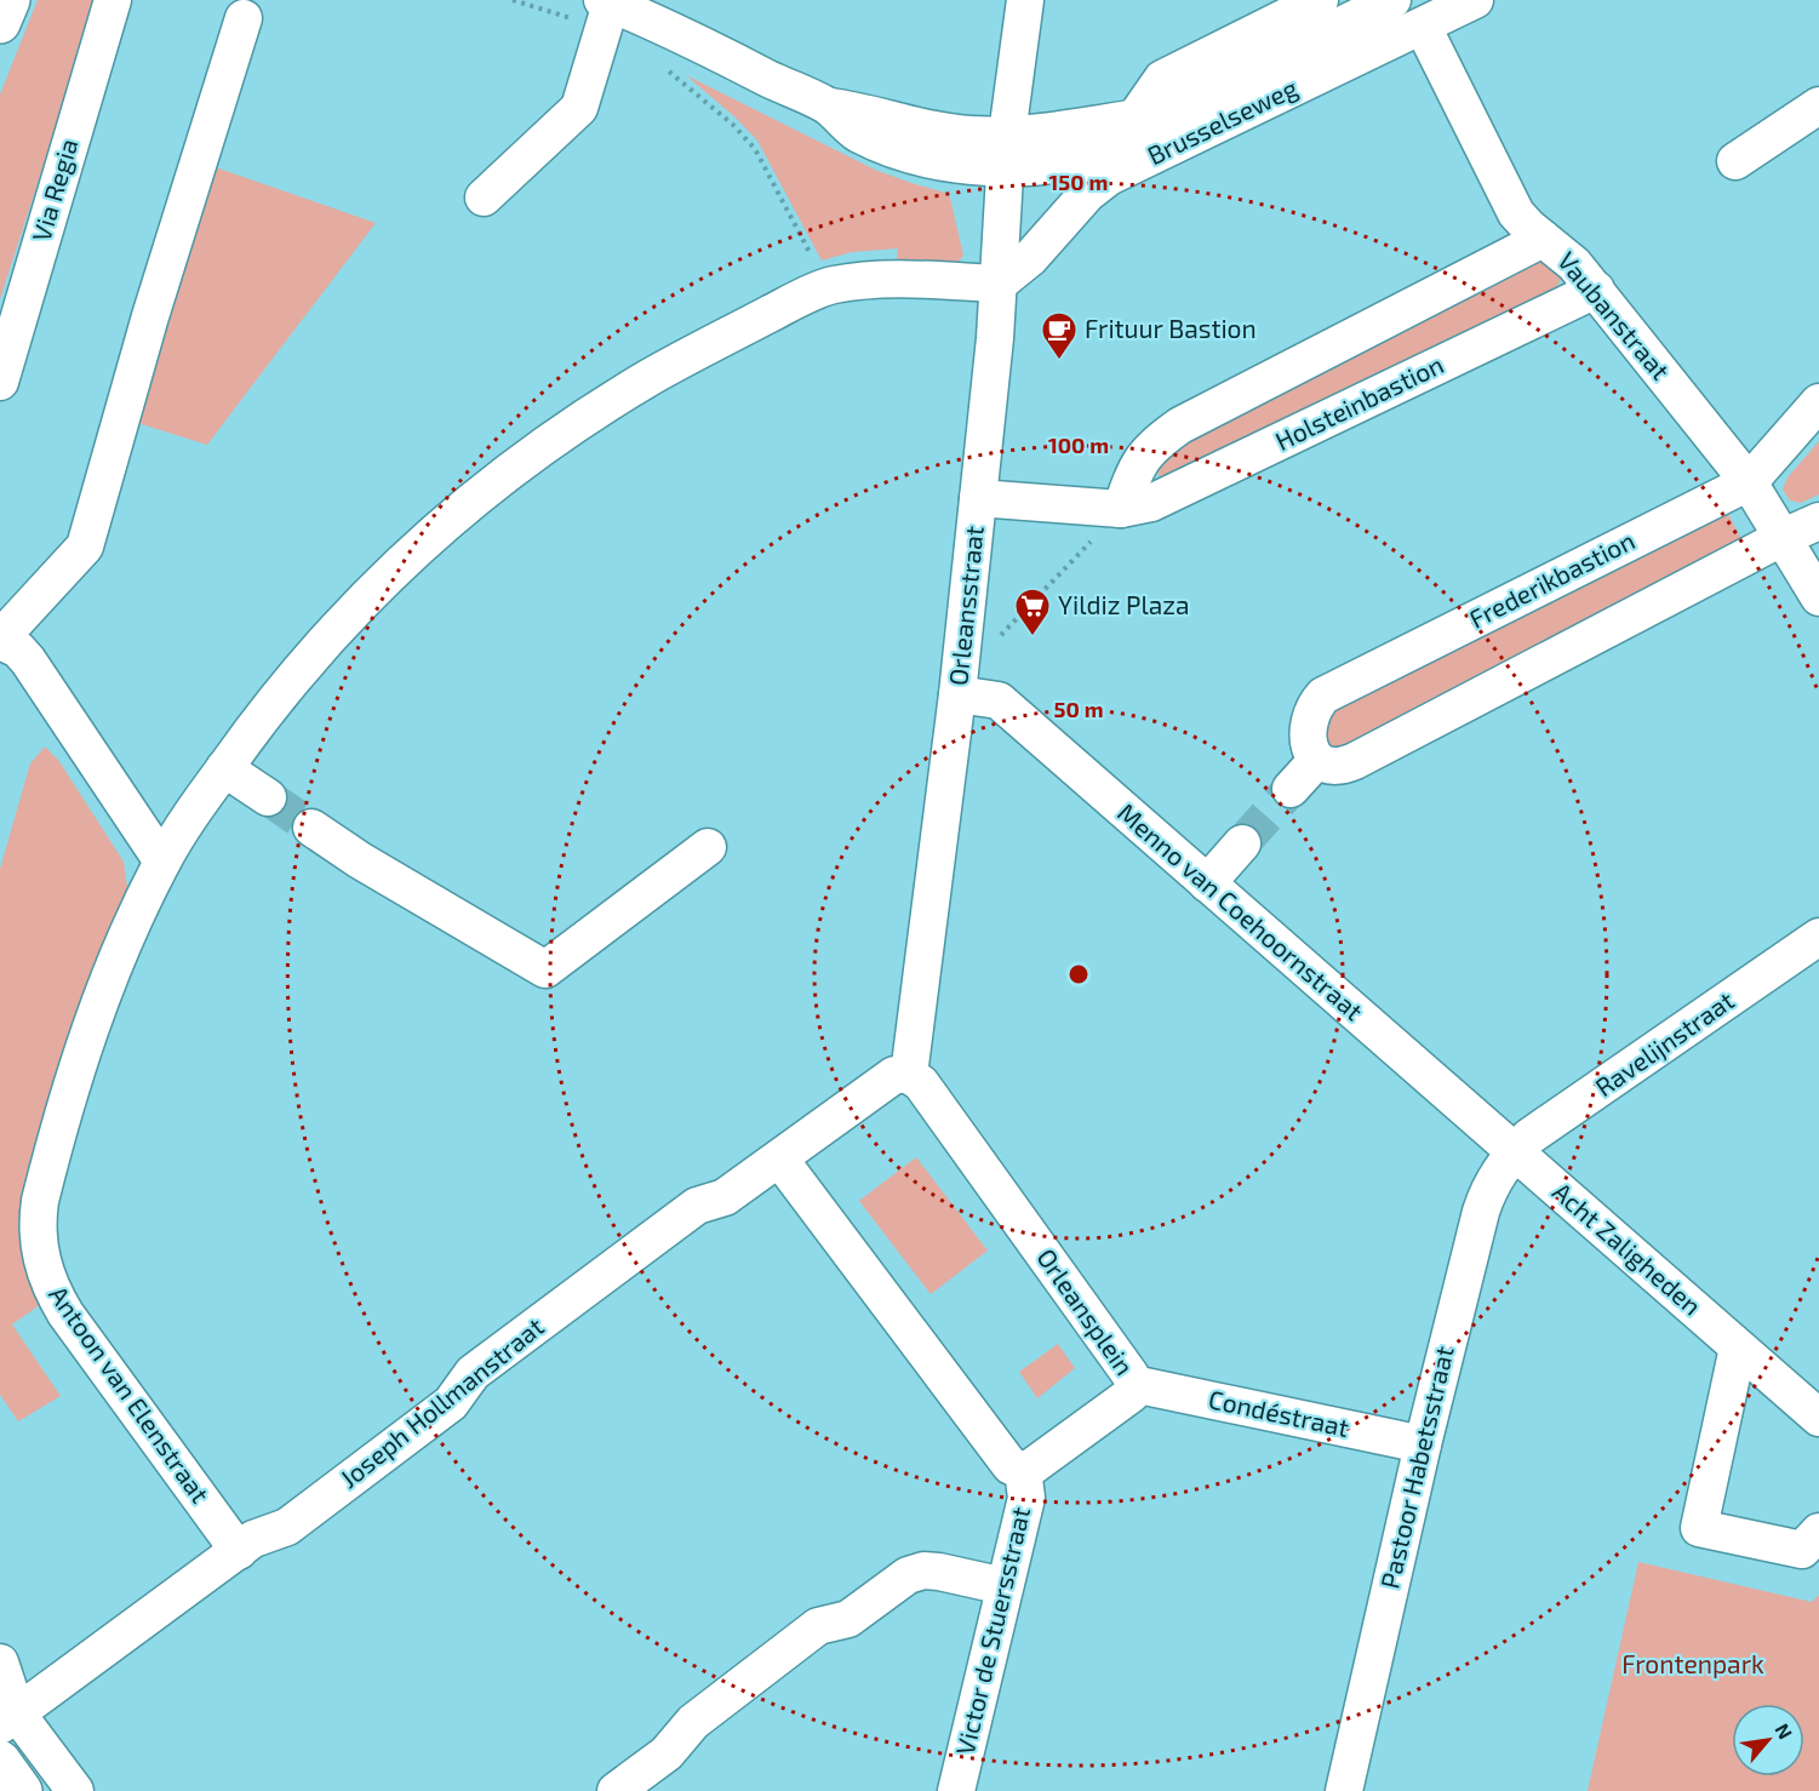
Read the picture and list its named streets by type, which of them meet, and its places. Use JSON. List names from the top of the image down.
{
  "streets": {
    "street": [
      "Brusselseweg",
      "Via Regia",
      "Vaubanstraat",
      "Holsteinbastion",
      "Frederikbastion",
      "Orleansstraat",
      "Menno van Coehoornstraat",
      "Ravelijnstraat",
      "Acht Zaligheden",
      "Orleansplein",
      "Antoon van Elenstraat",
      "Joseph Hollmanstraat",
      "Condéstraat",
      "Pastoor Habetsstraat",
      "Victor de Stuersstraat"
    ]
  },
  "crossings": [
    ["Brusselseweg", "Vaubanstraat"],
    ["Brusselseweg", "Orleansstraat"],
    ["Brusselseweg", "Antoon van Elenstraat"],
    ["Vaubanstraat", "Holsteinbastion"],
    ["Vaubanstraat", "Frederikbastion"],
    ["Holsteinbastion", "Orleansstraat"],
    ["Orleansstraat", "Menno van Coehoornstraat"],
    ["Orleansstraat", "Orleansplein"],
    ["Orleansstraat", "Antoon van Elenstraat"],
    ["Menno van Coehoornstraat", "Ravelijnstraat"],
    ["Menno van Coehoornstraat", "Acht Zaligheden"],
    ["Menno van Coehoornstraat", "Pastoor Habetsstraat"],
    ["Ravelijnstraat", "Acht Zaligheden"],
    ["Ravelijnstraat", "Pastoor Habetsstraat"],
    ["Acht Zaligheden", "Pastoor Habetsstraat"],
    ["Orleansplein", "Condéstraat"],
    ["Orleansplein", "Victor de Stuersstraat"],
    ["Antoon van Elenstraat", "Joseph Hollmanstraat"],
    ["Condéstraat", "Pastoor Habetsstraat"]
  ],
  "parks": ["Frontenpark"],
  "places": {
    "cafe": ["Frituur Bastion"],
    "supermarket": ["Yildiz Plaza"]
  },
  "north": "top right",
  "rings": ["150 m", "100 m", "50 m"]
}
